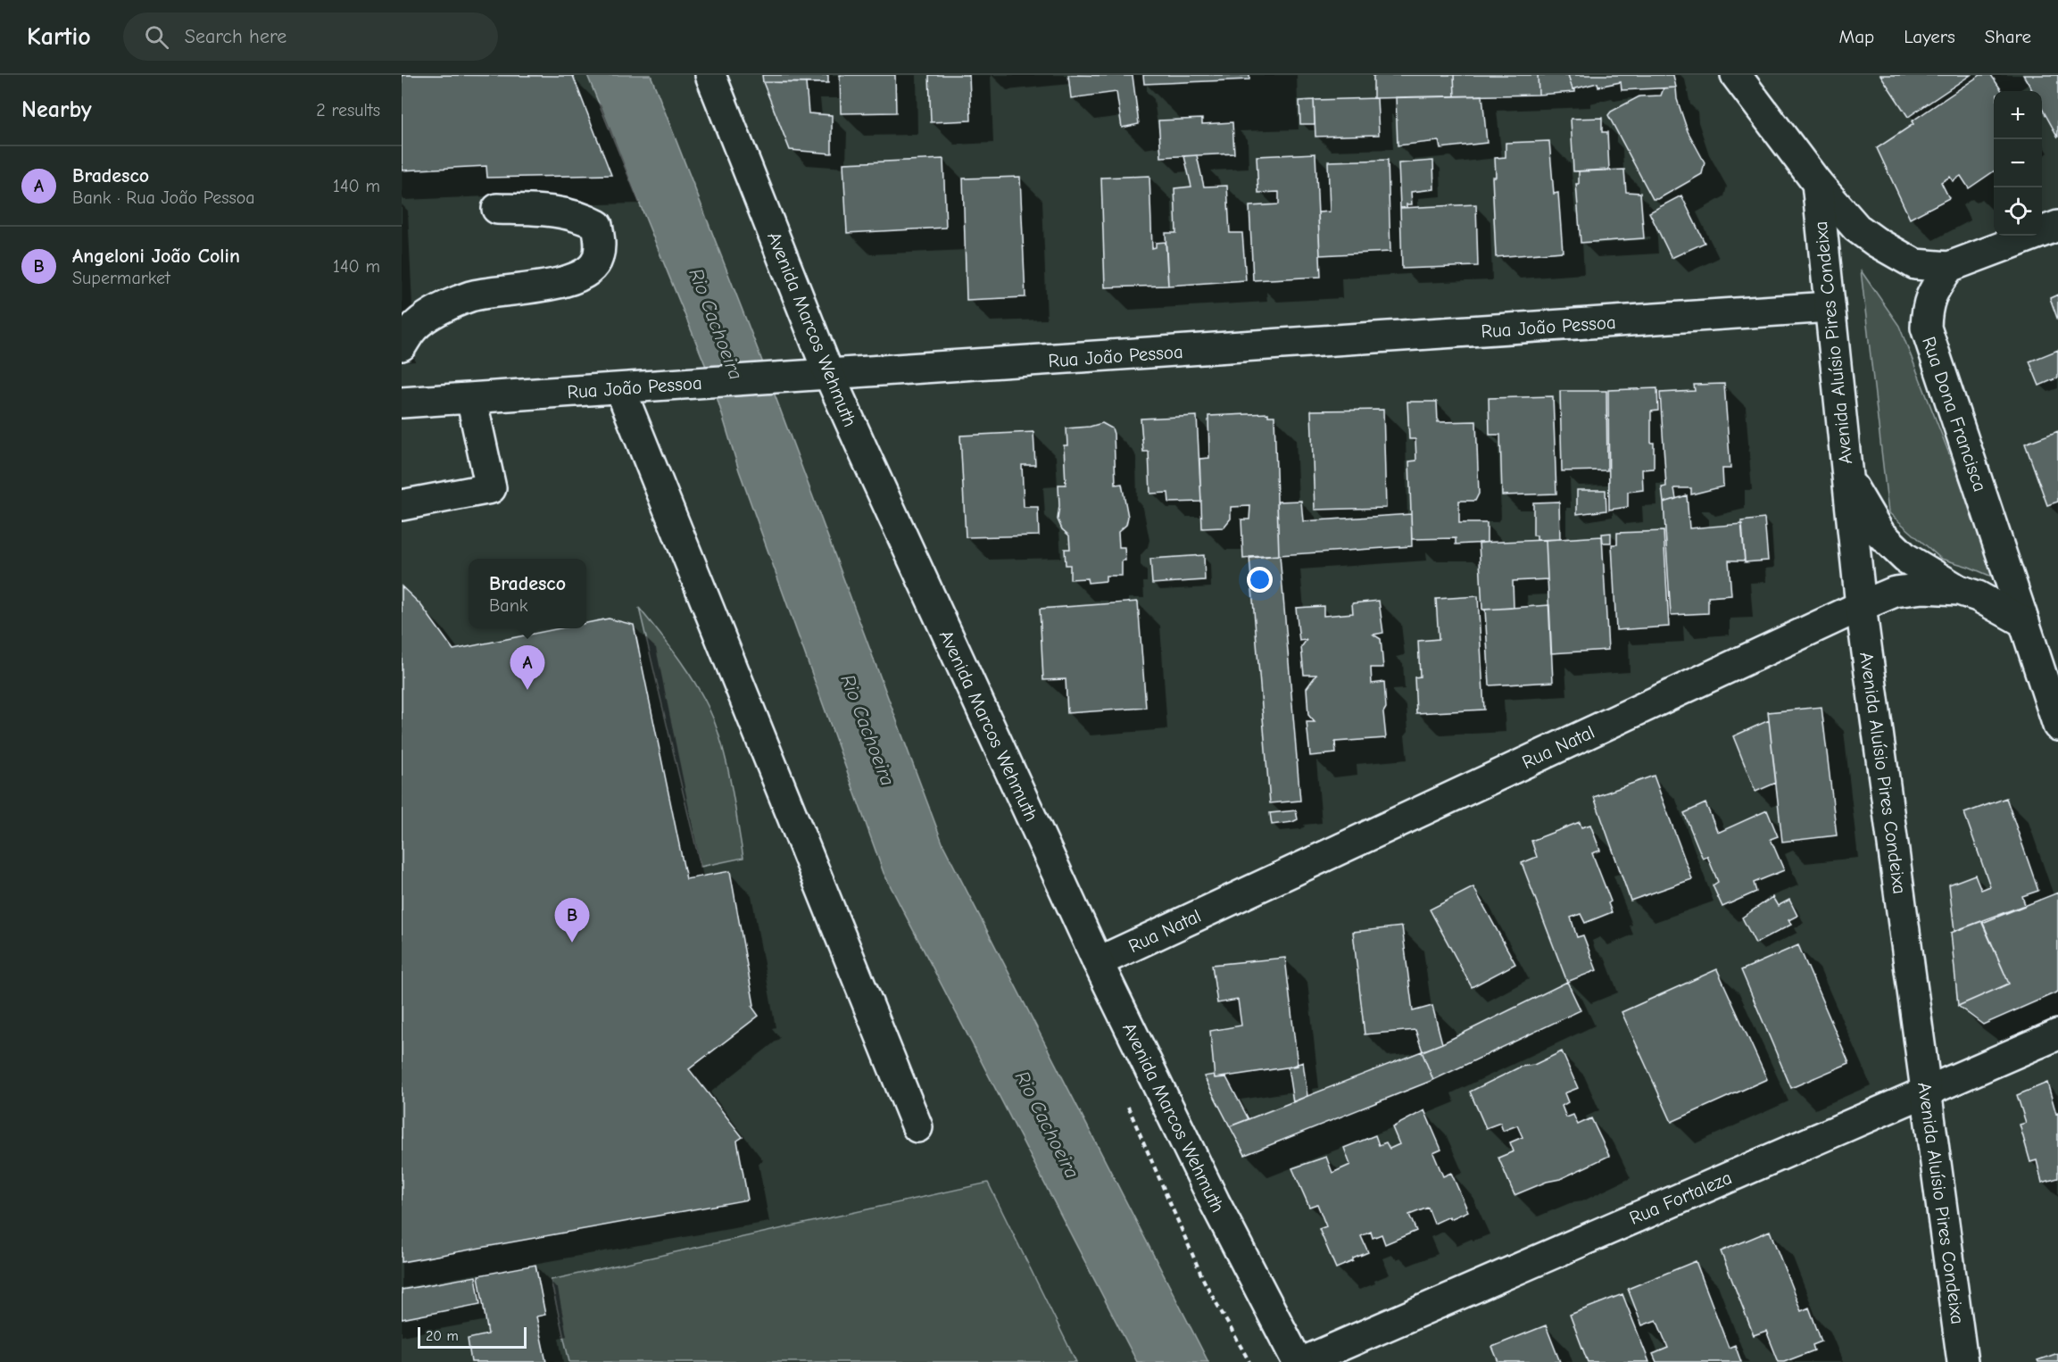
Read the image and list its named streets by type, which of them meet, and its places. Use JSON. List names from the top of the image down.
{
  "streets": {
    "street": [
      "Rua João Pessoa",
      "Avenida Marcos Wehmuth",
      "Avenida Aluísio Pires Condeixa",
      "Rua Dona Francisca",
      "Rua Natal",
      "Rua Fortaleza"
    ]
  },
  "crossings": [
    ["Rua João Pessoa", "Avenida Marcos Wehmuth"],
    ["Rua João Pessoa", "Avenida Aluísio Pires Condeixa"],
    ["Avenida Marcos Wehmuth", "Rua Natal"],
    ["Avenida Aluísio Pires Condeixa", "Rua Natal"],
    ["Avenida Aluísio Pires Condeixa", "Rua Fortaleza"],
    ["Rua Dona Francisca", "Rua Natal"]
  ],
  "water": ["Rio Cachoeira"],
  "scale_bar": "20 m",
  "page": {
    "header": "Kartio",
    "search": "Search here",
    "nav": ["Map", "Layers", "Share"],
    "heading": ["Nearby", "2 results"],
    "map_buttons": ["+", "−"],
    "list": [
      {
        "mark": "A",
        "name": "Bradesco",
        "note": "Bank · Rua João Pessoa",
        "value": "140 m"
      },
      {
        "mark": "B",
        "name": "Angeloni João Colin",
        "note": "Supermarket",
        "value": "140 m"
      }
    ],
    "popup": ["Bradesco", "Bank"],
    "pins": ["A", "B"],
    "scale": "20 m"
  }
}
